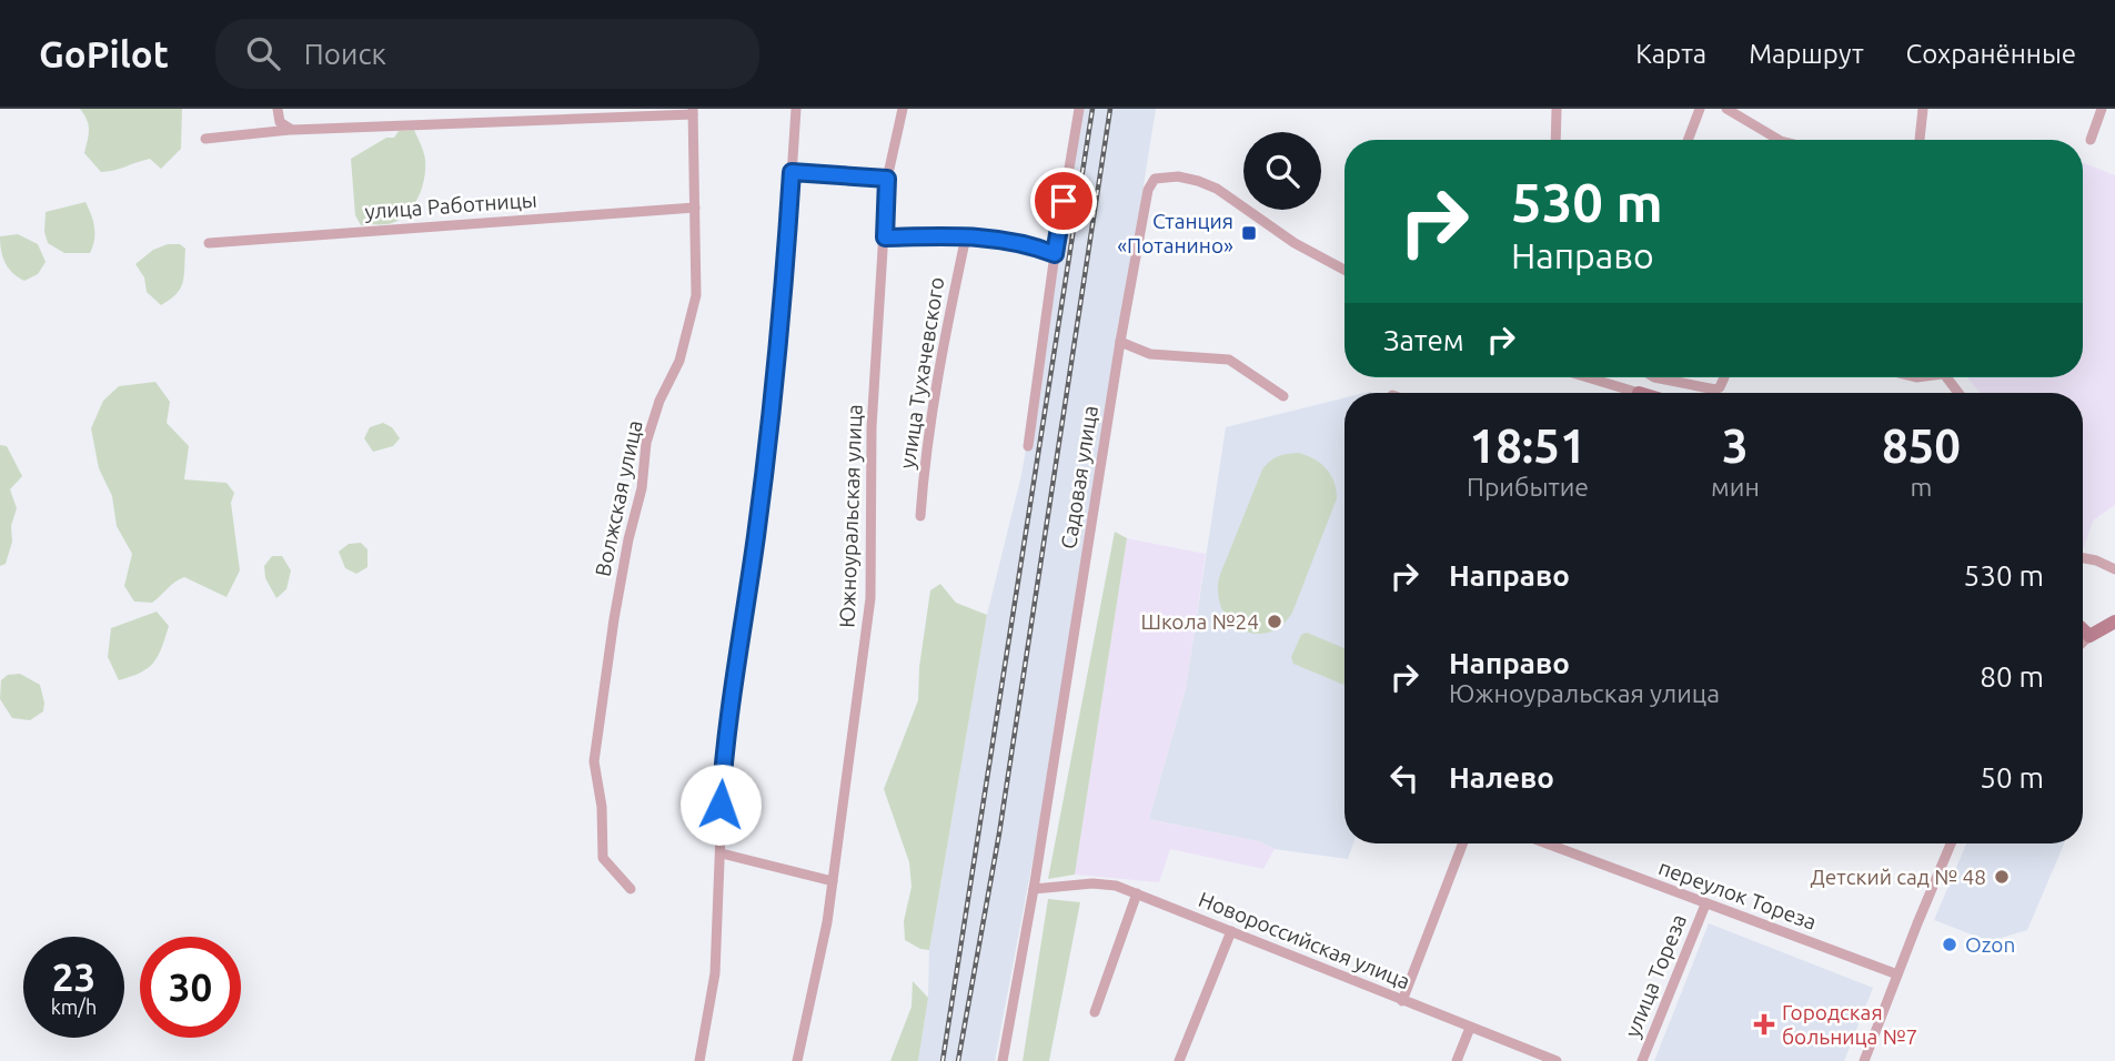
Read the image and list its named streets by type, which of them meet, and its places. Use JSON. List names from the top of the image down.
{
  "streets": {
    "street": [
      "улица Работницы",
      "улица Тухачевского",
      "Садовая улица",
      "Волжская улица",
      "Южноуральская улица",
      "переулок Тореза",
      "Новороссийская улица",
      "улица Тореза"
    ]
  },
  "crossings": [
    ["улица Работницы", "Волжская улица"],
    ["Садовая улица", "Новороссийская улица"],
    ["переулок Тореза", "улица Тореза"]
  ],
  "places": {
    "transit": ["Станция «Потанино»"],
    "other": ["Школа №24", "Детский сад № 48", "Ozon"],
    "health": ["Городская больница №7"]
  },
  "page": {
    "header": "GoPilot",
    "search": "Поиск",
    "nav": ["Карта", "Маршрут", "Сохранённые"],
    "turn": ["530 m", "Направо"],
    "then": "Затем",
    "eta": [
      "18:51",
      "Прибытие",
      "3",
      "мин",
      "850",
      "m"
    ],
    "list": [
      {
        "name": "Направо",
        "value": "530 m"
      },
      {
        "name": "Направо",
        "note": "Южноуральская улица",
        "value": "80 m"
      },
      {
        "name": "Налево",
        "value": "50 m"
      }
    ],
    "speed": "23 km/h",
    "limit": "30"
  }
}
